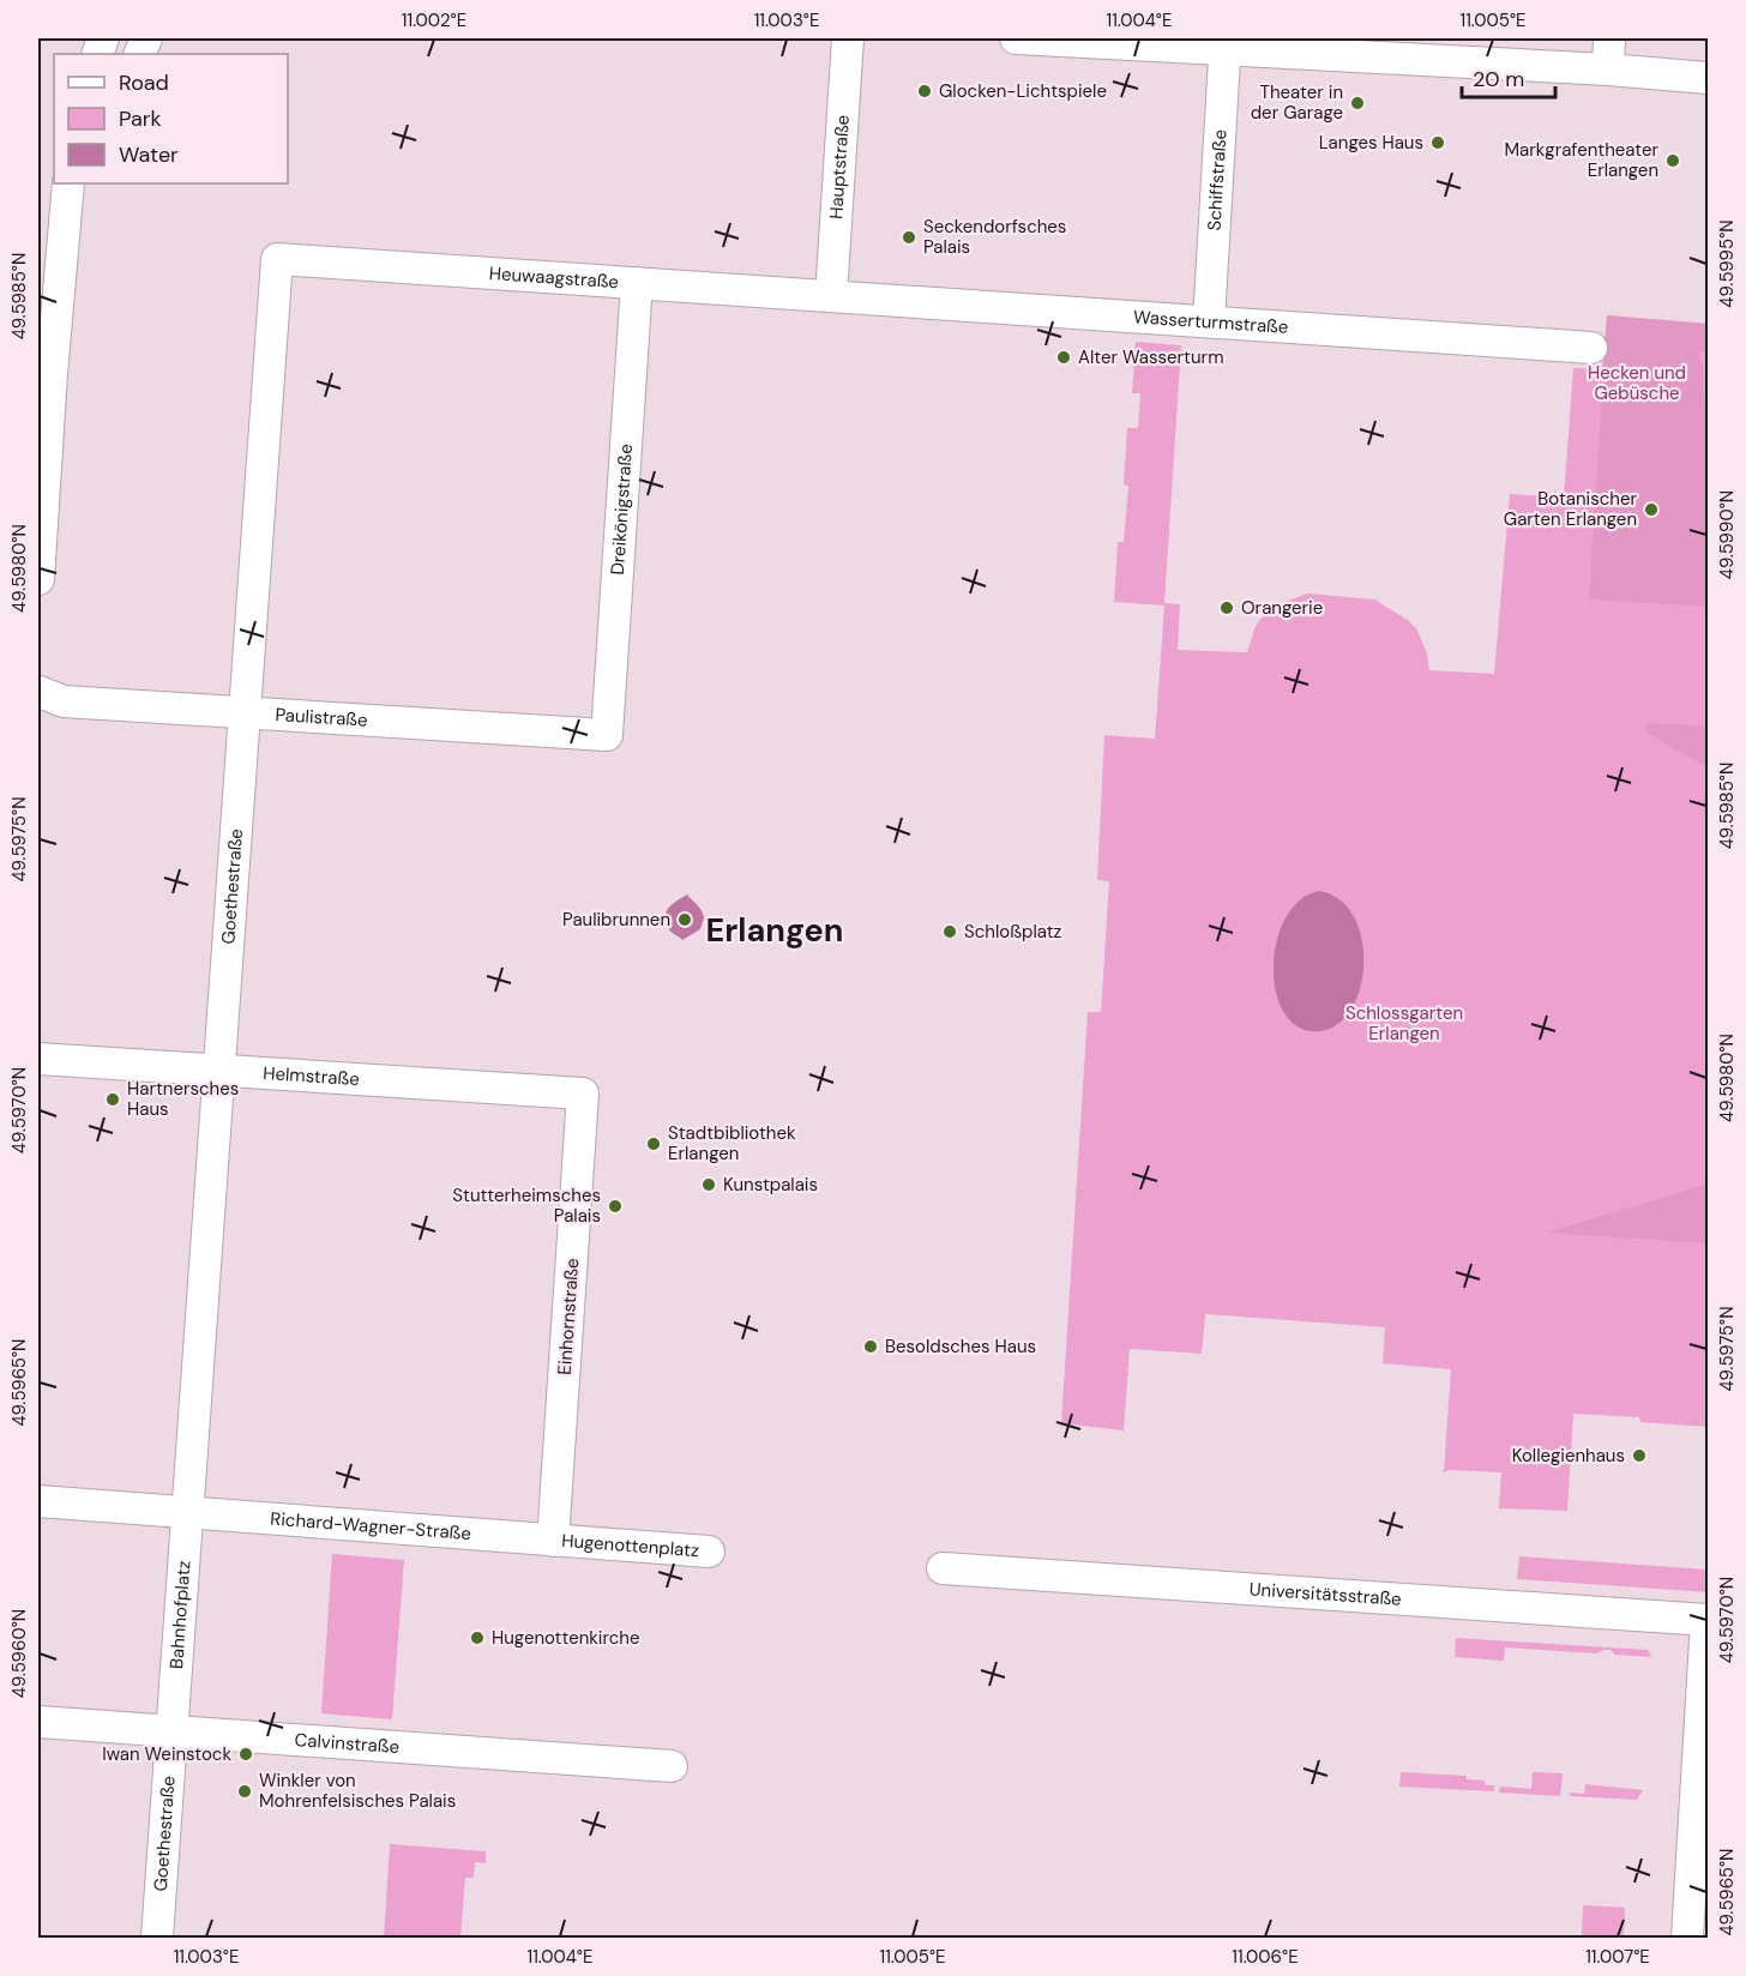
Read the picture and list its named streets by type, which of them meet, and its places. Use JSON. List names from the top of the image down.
{
  "streets": {
    "street": [
      "Hauptstraße",
      "Schiffstraße",
      "Heuwaagstraße",
      "Wasserturmstraße",
      "Dreikönigstraße",
      "Paulistraße",
      "Goethestraße",
      "Helmstraße",
      "Einhornstraße",
      "Richard-Wagner-Straße",
      "Hugenottenplatz",
      "Universitätsstraße",
      "Bahnhofplatz",
      "Calvinstraße"
    ]
  },
  "crossings": [
    ["Hauptstraße", "Heuwaagstraße"],
    ["Hauptstraße", "Wasserturmstraße"],
    ["Schiffstraße", "Wasserturmstraße"],
    ["Heuwaagstraße", "Wasserturmstraße"],
    ["Heuwaagstraße", "Dreikönigstraße"],
    ["Heuwaagstraße", "Goethestraße"],
    ["Dreikönigstraße", "Paulistraße"],
    ["Paulistraße", "Goethestraße"],
    ["Goethestraße", "Helmstraße"],
    ["Goethestraße", "Richard-Wagner-Straße"],
    ["Goethestraße", "Bahnhofplatz"],
    ["Goethestraße", "Calvinstraße"],
    ["Helmstraße", "Einhornstraße"],
    ["Einhornstraße", "Richard-Wagner-Straße"],
    ["Einhornstraße", "Hugenottenplatz"],
    ["Richard-Wagner-Straße", "Hugenottenplatz"],
    ["Richard-Wagner-Straße", "Bahnhofplatz"],
    ["Bahnhofplatz", "Calvinstraße"]
  ],
  "districts": ["Erlangen"],
  "parks": ["Hecken und Gebüsche", "Schlossgarten Erlangen"],
  "places": [
    "Glocken-Lichtspiele",
    "Theater in der Garage",
    "Langes Haus",
    "Markgrafentheater Erlangen",
    "Seckendorfsches Palais",
    "Alter Wasserturm",
    "Botanischer Garten Erlangen",
    "Orangerie",
    "Paulibrunnen",
    "Schloßplatz",
    "Hartnersches Haus",
    "Stadtbibliothek Erlangen",
    "Kunstpalais",
    "Stutterheimsches Palais",
    "Besoldsches Haus",
    "Kollegienhaus",
    "Hugenottenkirche",
    "Iwan Weinstock",
    "Winkler von Mohrenfelsisches Palais"
  ],
  "legend": ["Road", "Park", "Water"],
  "scale_bar": "20 m",
  "coordinates": [
    "11.002°E",
    "11.003°E",
    "11.004°E",
    "11.005°E",
    "49.5995°N",
    "49.5985°N",
    "49.5990°N",
    "49.5980°N",
    "49.5975°N",
    "49.5970°N",
    "49.5965°N",
    "49.5960°N",
    "11.006°E",
    "11.007°E"
  ]
}
